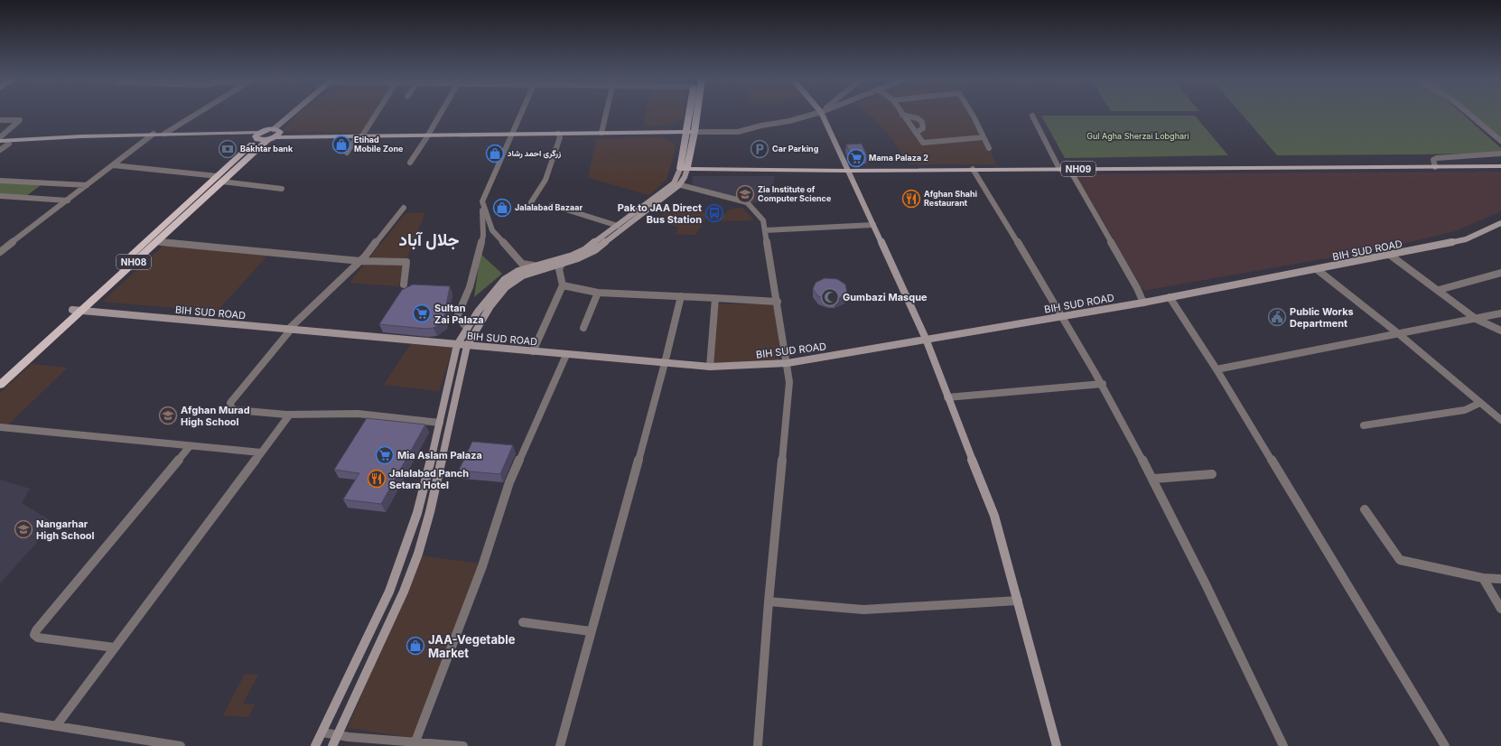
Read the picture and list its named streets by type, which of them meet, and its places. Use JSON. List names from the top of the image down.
{
  "streets": {
    "highway": ["NH08"],
    "main road": ["NH09", "BIH SUD ROAD"]
  },
  "crossings": [
    ["BIH SUD ROAD", "NH08"]
  ],
  "districts": ["جلال آباد"],
  "parks": ["Gul Agha Sherzai Lobghari"],
  "places": {
    "shop": [
      "Etihad Mobile Zone",
      "زرگری احمد رشاد",
      "Jalalabad Bazaar",
      "JAA-Vegetable Market"
    ],
    "bank": ["Bakhtar bank"],
    "parking": ["Car Parking"],
    "supermarket": ["Mama Palaza 2", "Sultan Zai Palaza", "Mia Aslam Palaza"],
    "school or university": ["Zia Institute of Computer Science", "Afghan Murad High School", "Nangarhar High School"],
    "restaurant": ["Afghan Shahi Restaurant", "Jalalabad Panch Setara Hotel"],
    "bus stop": ["Pak to JAA Direct Bus Station"],
    "mosque": ["Gumbazi Masque"],
    "public building": ["Public Works Department"]
  }
}
